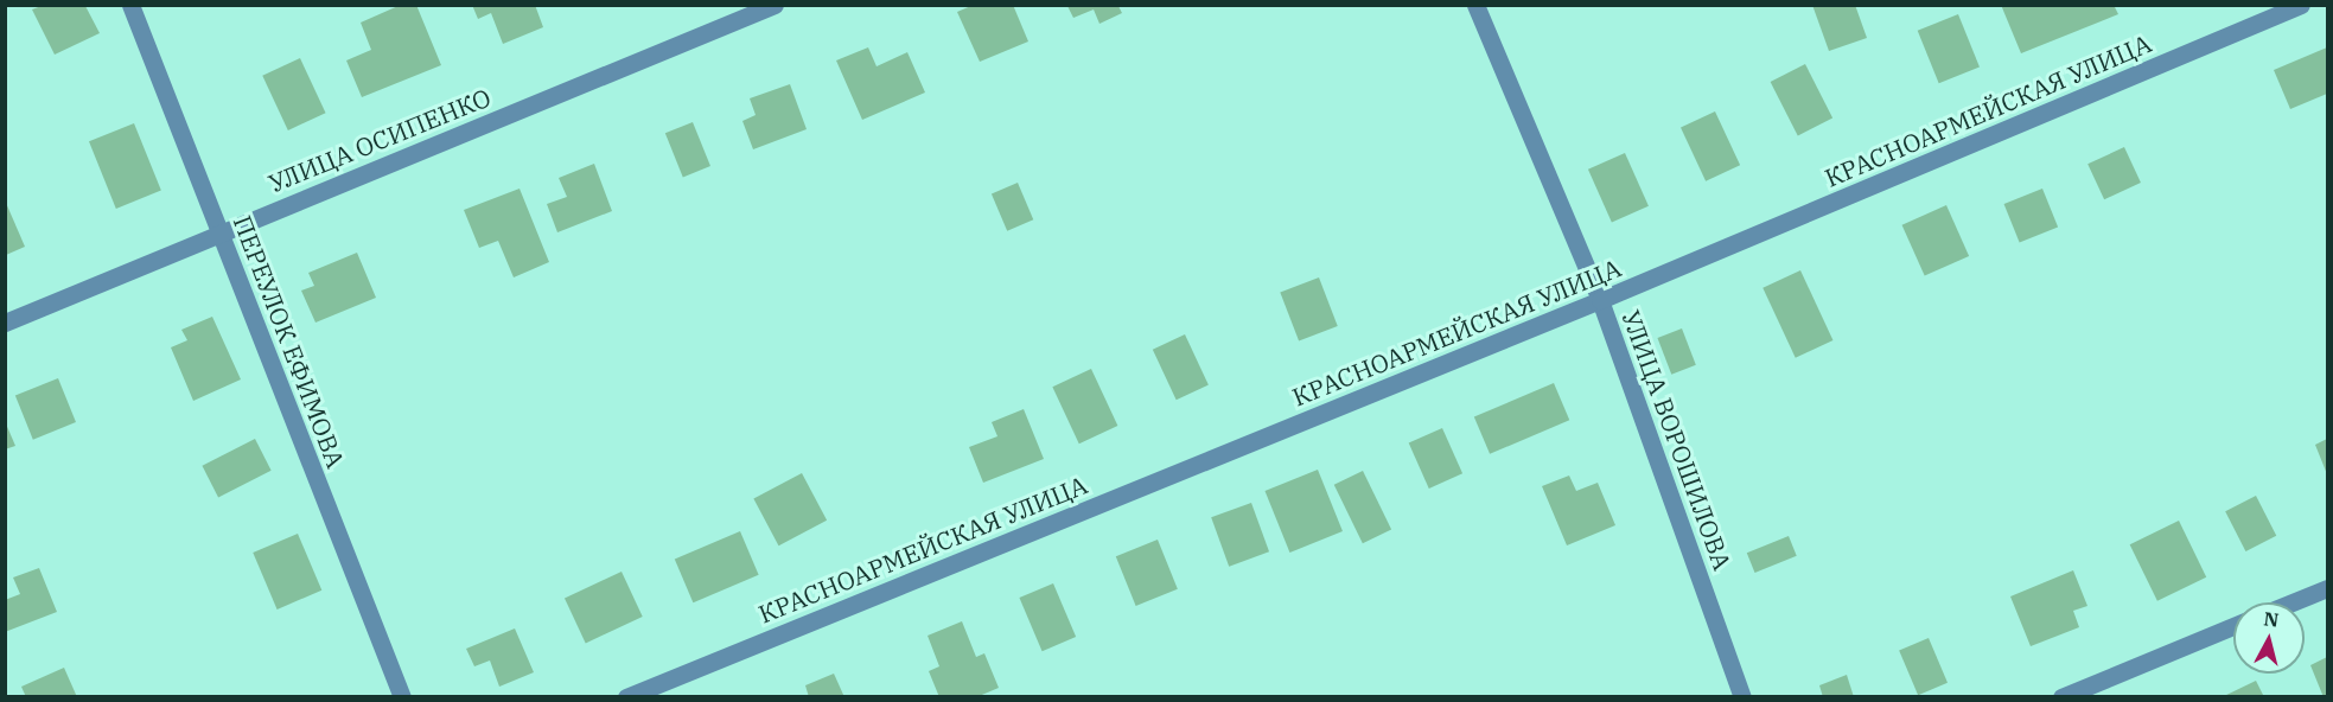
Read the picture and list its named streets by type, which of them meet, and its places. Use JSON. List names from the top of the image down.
{
  "streets": {
    "street": [
      "КРАСНОАРМЕЙСКАЯ УЛИЦА",
      "УЛИЦА ОСИПЕНКО",
      "ПЕРЕУЛОК ЕФИМОВА",
      "УЛИЦА ВОРОШИЛОВА"
    ]
  },
  "crossings": [
    ["КРАСНОАРМЕЙСКАЯ УЛИЦА", "УЛИЦА ВОРОШИЛОВА"],
    ["УЛИЦА ОСИПЕНКО", "ПЕРЕУЛОК ЕФИМОВА"]
  ],
  "north": "top"
}
